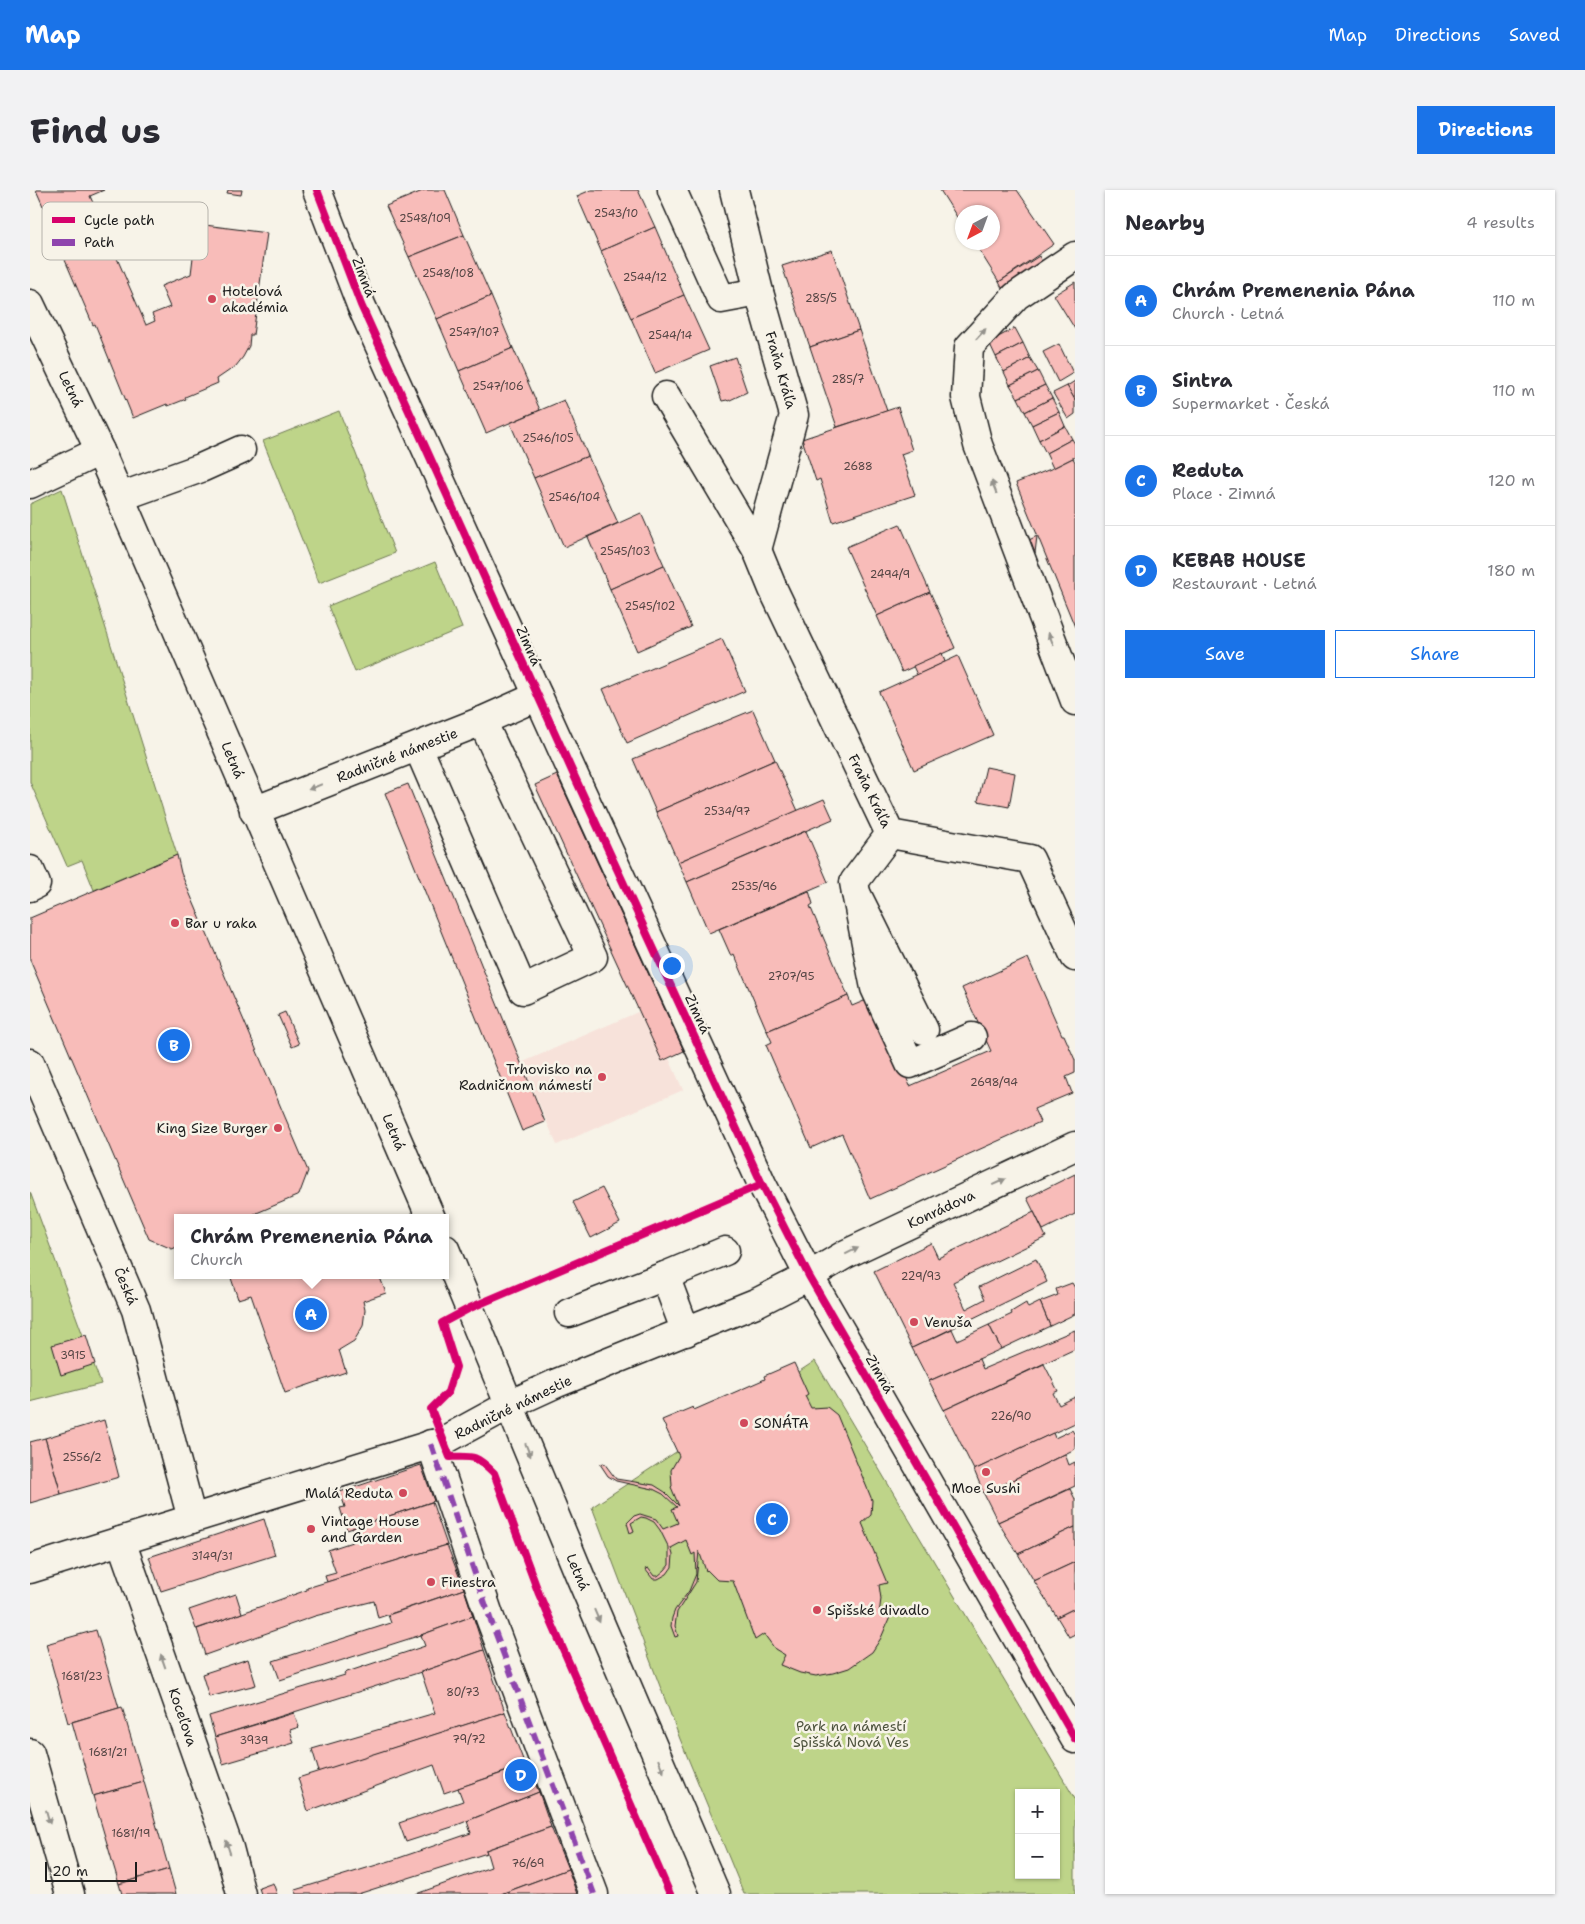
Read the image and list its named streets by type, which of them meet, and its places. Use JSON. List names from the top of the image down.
{
  "streets": {
    "street": [
      "Zimná",
      "Fraňa Kráľa",
      "Letná",
      "Radničné námestie",
      "Konrádova",
      "Česká",
      "Koceľova"
    ]
  },
  "crossings": [
    ["Zimná", "Radničné námestie"],
    ["Zimná", "Konrádova"],
    ["Letná", "Radničné námestie"],
    ["Radničné námestie", "Konrádova"],
    ["Radničné námestie", "Česká"],
    ["Radničné námestie", "Koceľova"]
  ],
  "one_way": ["Konrádova"],
  "parks": ["Park na námestí Spišská Nová Ves"],
  "places": [
    "Hotelová akadémia",
    "Bar u raka",
    "Trhovisko na Radničnom námestí",
    "King Size Burger",
    "Venuša",
    "SONÁTA",
    "Moe Sushi",
    "Malá Reduta",
    "Vintage House and Garden",
    "Finestra",
    "Spišské divadlo"
  ],
  "house_numbers": [
    "2543/10",
    "2548/109",
    "2548/108",
    "2544/12",
    "285/5",
    "2547/107",
    "2544/14",
    "285/7",
    "2547/106",
    "2546/105",
    "2688",
    "2546/104",
    "2545/103",
    "2494/9",
    "2545/102",
    "2534/97",
    "2535/96",
    "2707/95",
    "2698/94",
    "229/93",
    "3915",
    "226/90",
    "2556/2",
    "3149/31",
    "1681/23",
    "80/73",
    "79/72",
    "3939",
    "1681/21",
    "1681/19",
    "76/69"
  ],
  "legend": ["Cycle path", "Path"],
  "scale_bar": "20 m",
  "north": "bottom left",
  "page": {
    "header": "Map",
    "nav": ["Map", "Directions", "Saved"],
    "buttons": [
      "Directions",
      ["Save", "Share"]
    ],
    "title": "Find us",
    "heading": ["Nearby", "4 results"],
    "list": [
      {
        "mark": "A",
        "name": "Chrám Premenenia Pána",
        "note": "Church · Letná",
        "value": "110 m"
      },
      {
        "mark": "B",
        "name": "Sintra",
        "note": "Supermarket · Česká",
        "value": "110 m"
      },
      {
        "mark": "C",
        "name": "Reduta",
        "note": "Place · Zimná",
        "value": "120 m"
      },
      {
        "mark": "D",
        "name": "KEBAB HOUSE",
        "note": "Restaurant · Letná",
        "value": "180 m"
      }
    ],
    "pins": [
      "B",
      "A",
      "C",
      "D"
    ],
    "popup": ["Chrám Premenenia Pána", "Church"],
    "map_buttons": ["+", "−"],
    "scale": "20 m"
  }
}
